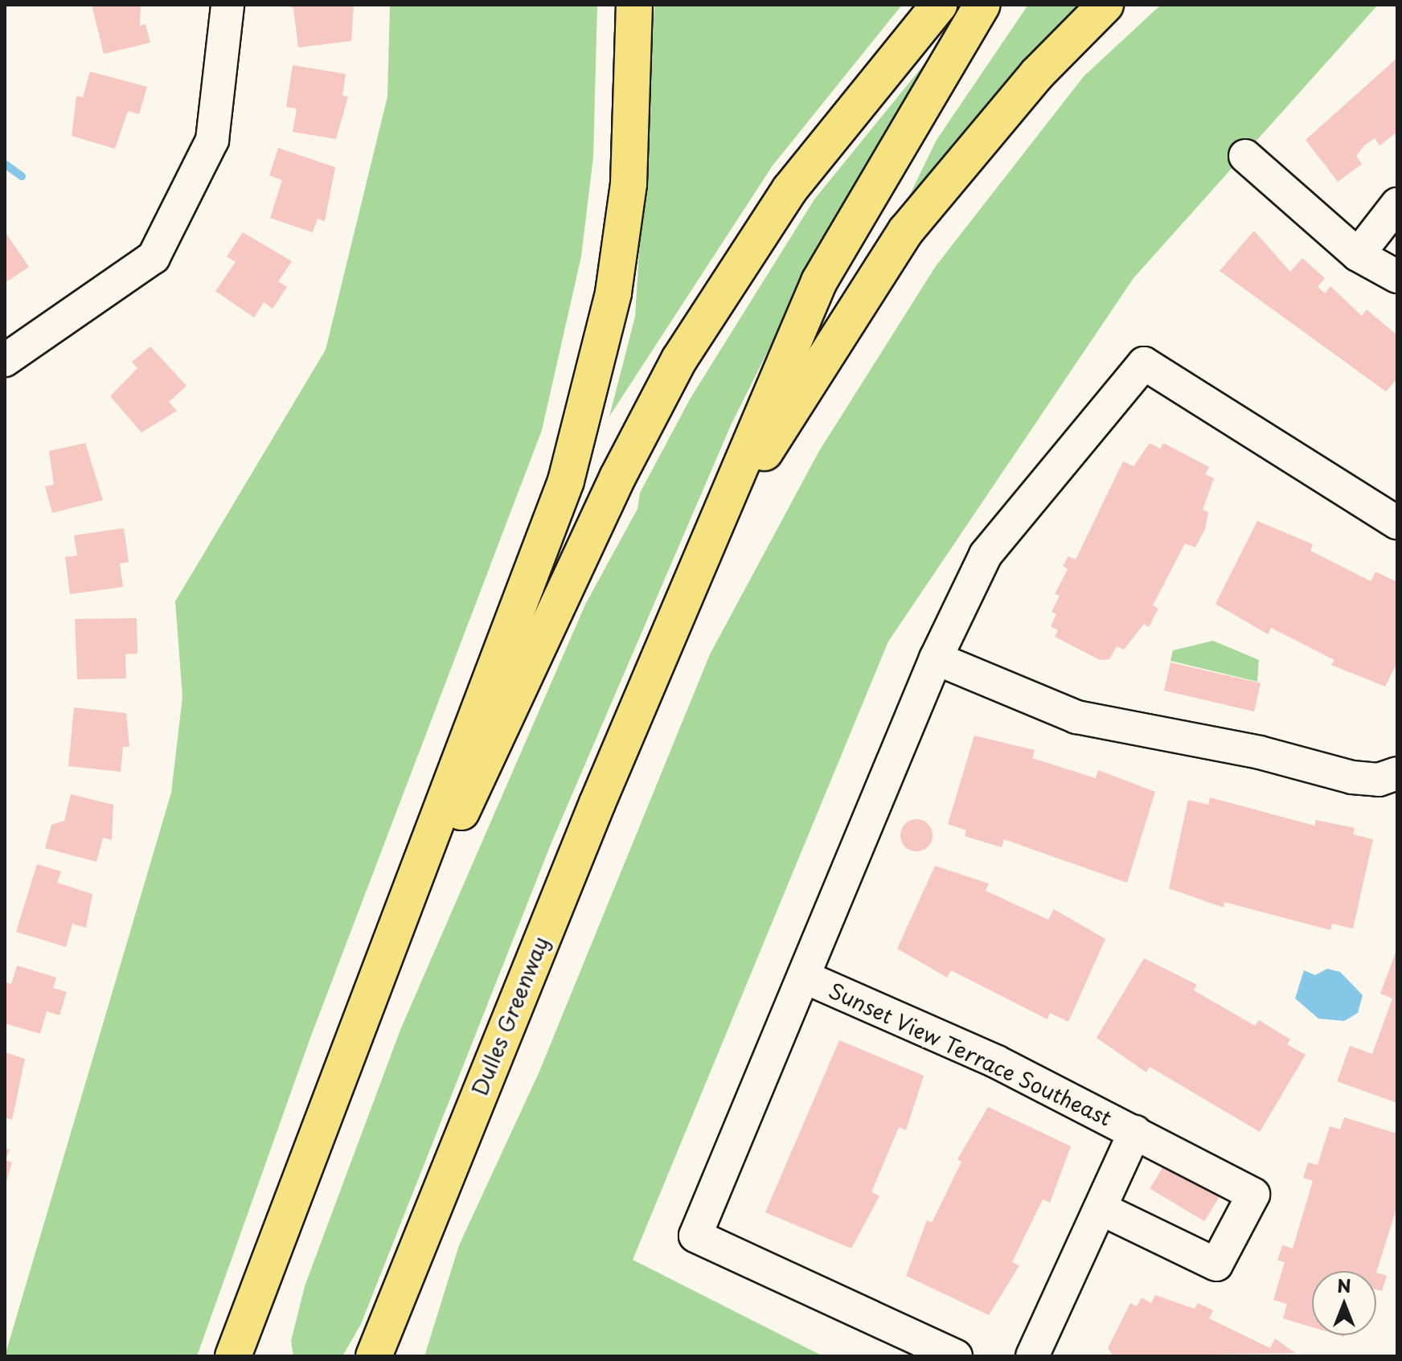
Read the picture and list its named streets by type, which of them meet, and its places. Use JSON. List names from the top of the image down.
{
  "streets": {
    "highway": ["Dulles Greenway"],
    "street": ["Sunset View Terrace Southeast"]
  },
  "north": "top"
}
